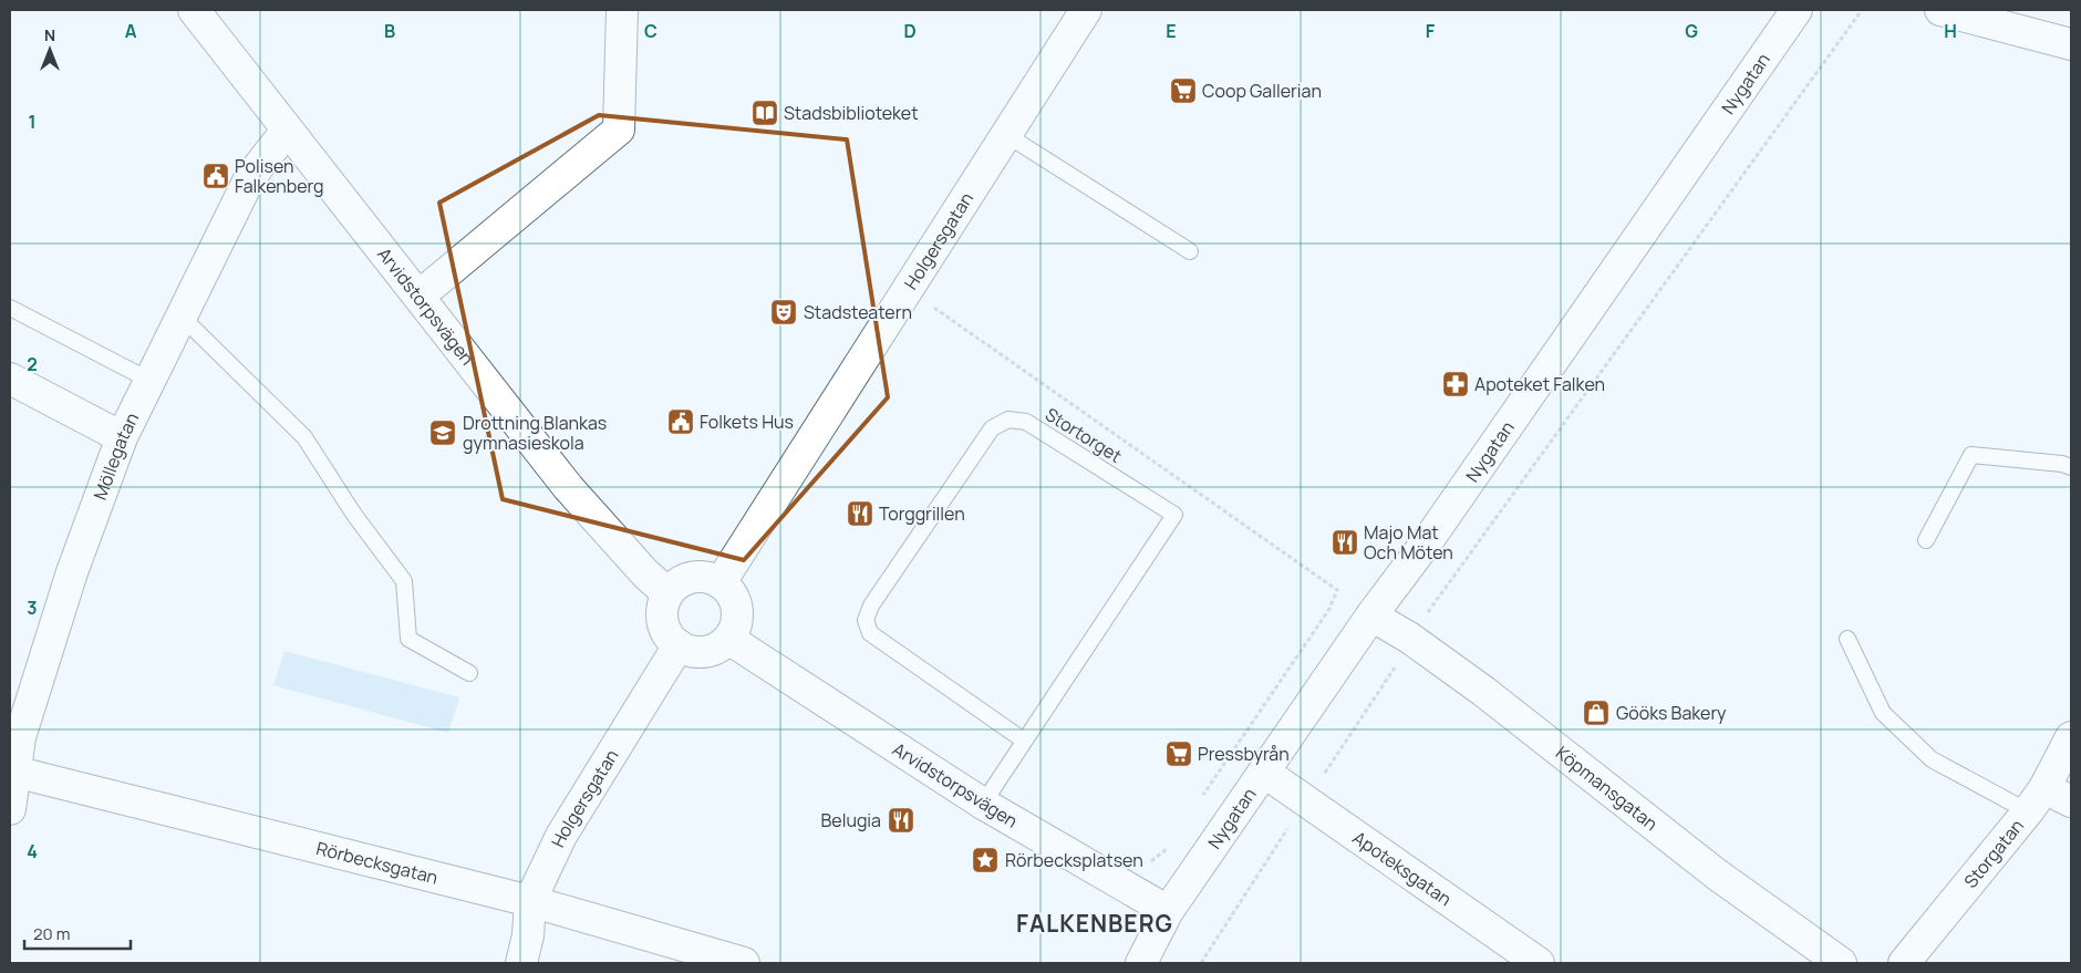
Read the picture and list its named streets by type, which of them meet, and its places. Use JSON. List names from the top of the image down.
{
  "streets": {
    "street": [
      "Nygatan",
      "Holgersgatan",
      "Arvidstorpsvägen",
      "Möllegatan",
      "Köpmansgatan",
      "Storgatan",
      "Rörbecksgatan",
      "Apoteksgatan"
    ],
    "lane": ["Stortorget"]
  },
  "crossings": [
    ["Nygatan", "Arvidstorpsvägen"],
    ["Nygatan", "Köpmansgatan"],
    ["Nygatan", "Apoteksgatan"],
    ["Holgersgatan", "Arvidstorpsvägen"],
    ["Holgersgatan", "Rörbecksgatan"],
    ["Arvidstorpsvägen", "Stortorget"],
    ["Arvidstorpsvägen", "Möllegatan"],
    ["Möllegatan", "Rörbecksgatan"]
  ],
  "districts": ["FALKENBERG"],
  "places": {
    "supermarket": ["Coop Gallerian", "Pressbyrån"],
    "library": ["Stadsbiblioteket"],
    "public building": ["Polisen Falkenberg", "Folkets Hus"],
    "theatre": ["Stadsteatern"],
    "pharmacy": ["Apoteket Falken"],
    "school or university": ["Drottning Blankas gymnasieskola"],
    "restaurant": ["Torggrillen", "Majo Mat Och Möten", "Belugia"],
    "shop": ["Gööks Bakery"],
    "place": ["Rörbecksplatsen"]
  },
  "scale_bar": "20 m",
  "north": "top",
  "grid": {
    "columns": [
      "A",
      "B",
      "C",
      "D",
      "E",
      "F",
      "G",
      "H"
    ],
    "rows": [
      "1",
      "2",
      "3",
      "4"
    ]
  }
}
